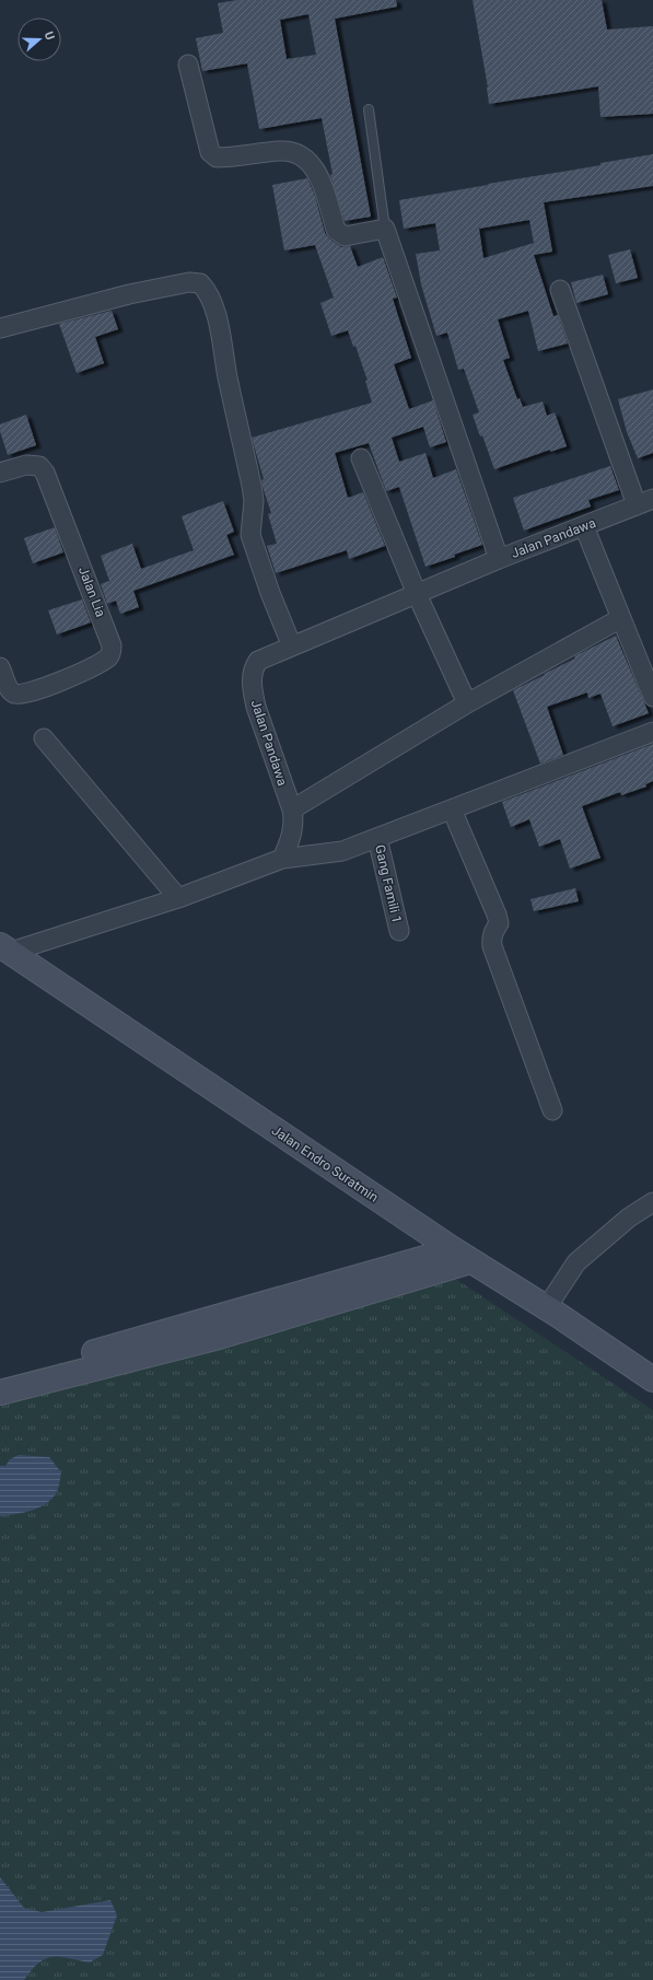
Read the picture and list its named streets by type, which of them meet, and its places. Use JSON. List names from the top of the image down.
{
  "streets": {
    "street": [
      "Jalan Pandawa",
      "Jalan Lia",
      "Gang Famili 1",
      "Jalan Endro Suratmin"
    ]
  },
  "north": "right"
}
